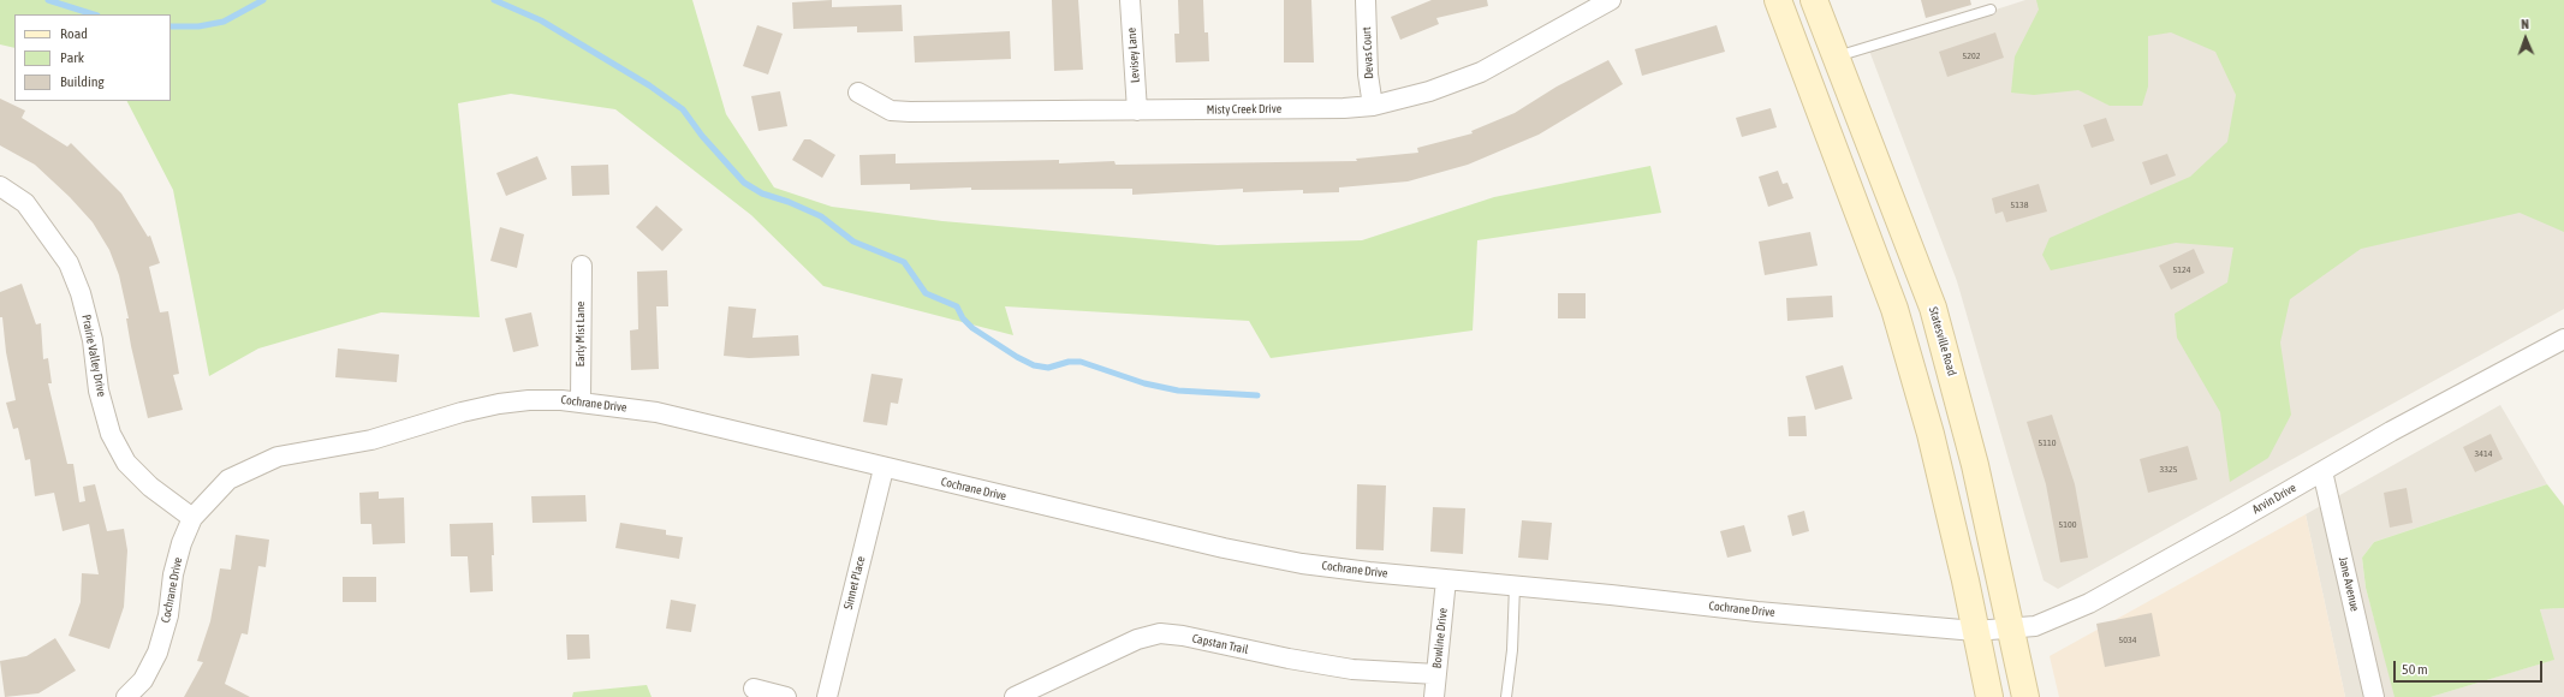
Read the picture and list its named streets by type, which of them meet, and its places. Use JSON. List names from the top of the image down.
{
  "streets": {
    "main road": ["Statesville Road"],
    "street": [
      "Devas Court",
      "Levisey Lane",
      "Misty Creek Drive",
      "Early Mist Lane",
      "Prairie Valley Drive",
      "Cochrane Drive",
      "Arvin Drive",
      "Sinnet Place",
      "Jane Avenue",
      "Bowline Drive",
      "Capstan Trail"
    ]
  },
  "crossings": [
    ["Devas Court", "Misty Creek Drive"],
    ["Levisey Lane", "Misty Creek Drive"],
    ["Early Mist Lane", "Cochrane Drive"],
    ["Statesville Road", "Arvin Drive"],
    ["Prairie Valley Drive", "Cochrane Drive"],
    ["Cochrane Drive", "Arvin Drive"],
    ["Cochrane Drive", "Sinnet Place"],
    ["Cochrane Drive", "Bowline Drive"],
    ["Arvin Drive", "Jane Avenue"],
    ["Bowline Drive", "Capstan Trail"]
  ],
  "house_numbers": [
    "5202",
    "5138",
    "5124",
    "5110",
    "3414",
    "3325",
    "5100",
    "5034"
  ],
  "legend": ["Road", "Park", "Building"],
  "scale_bar": "50 m",
  "north": "top"
}
